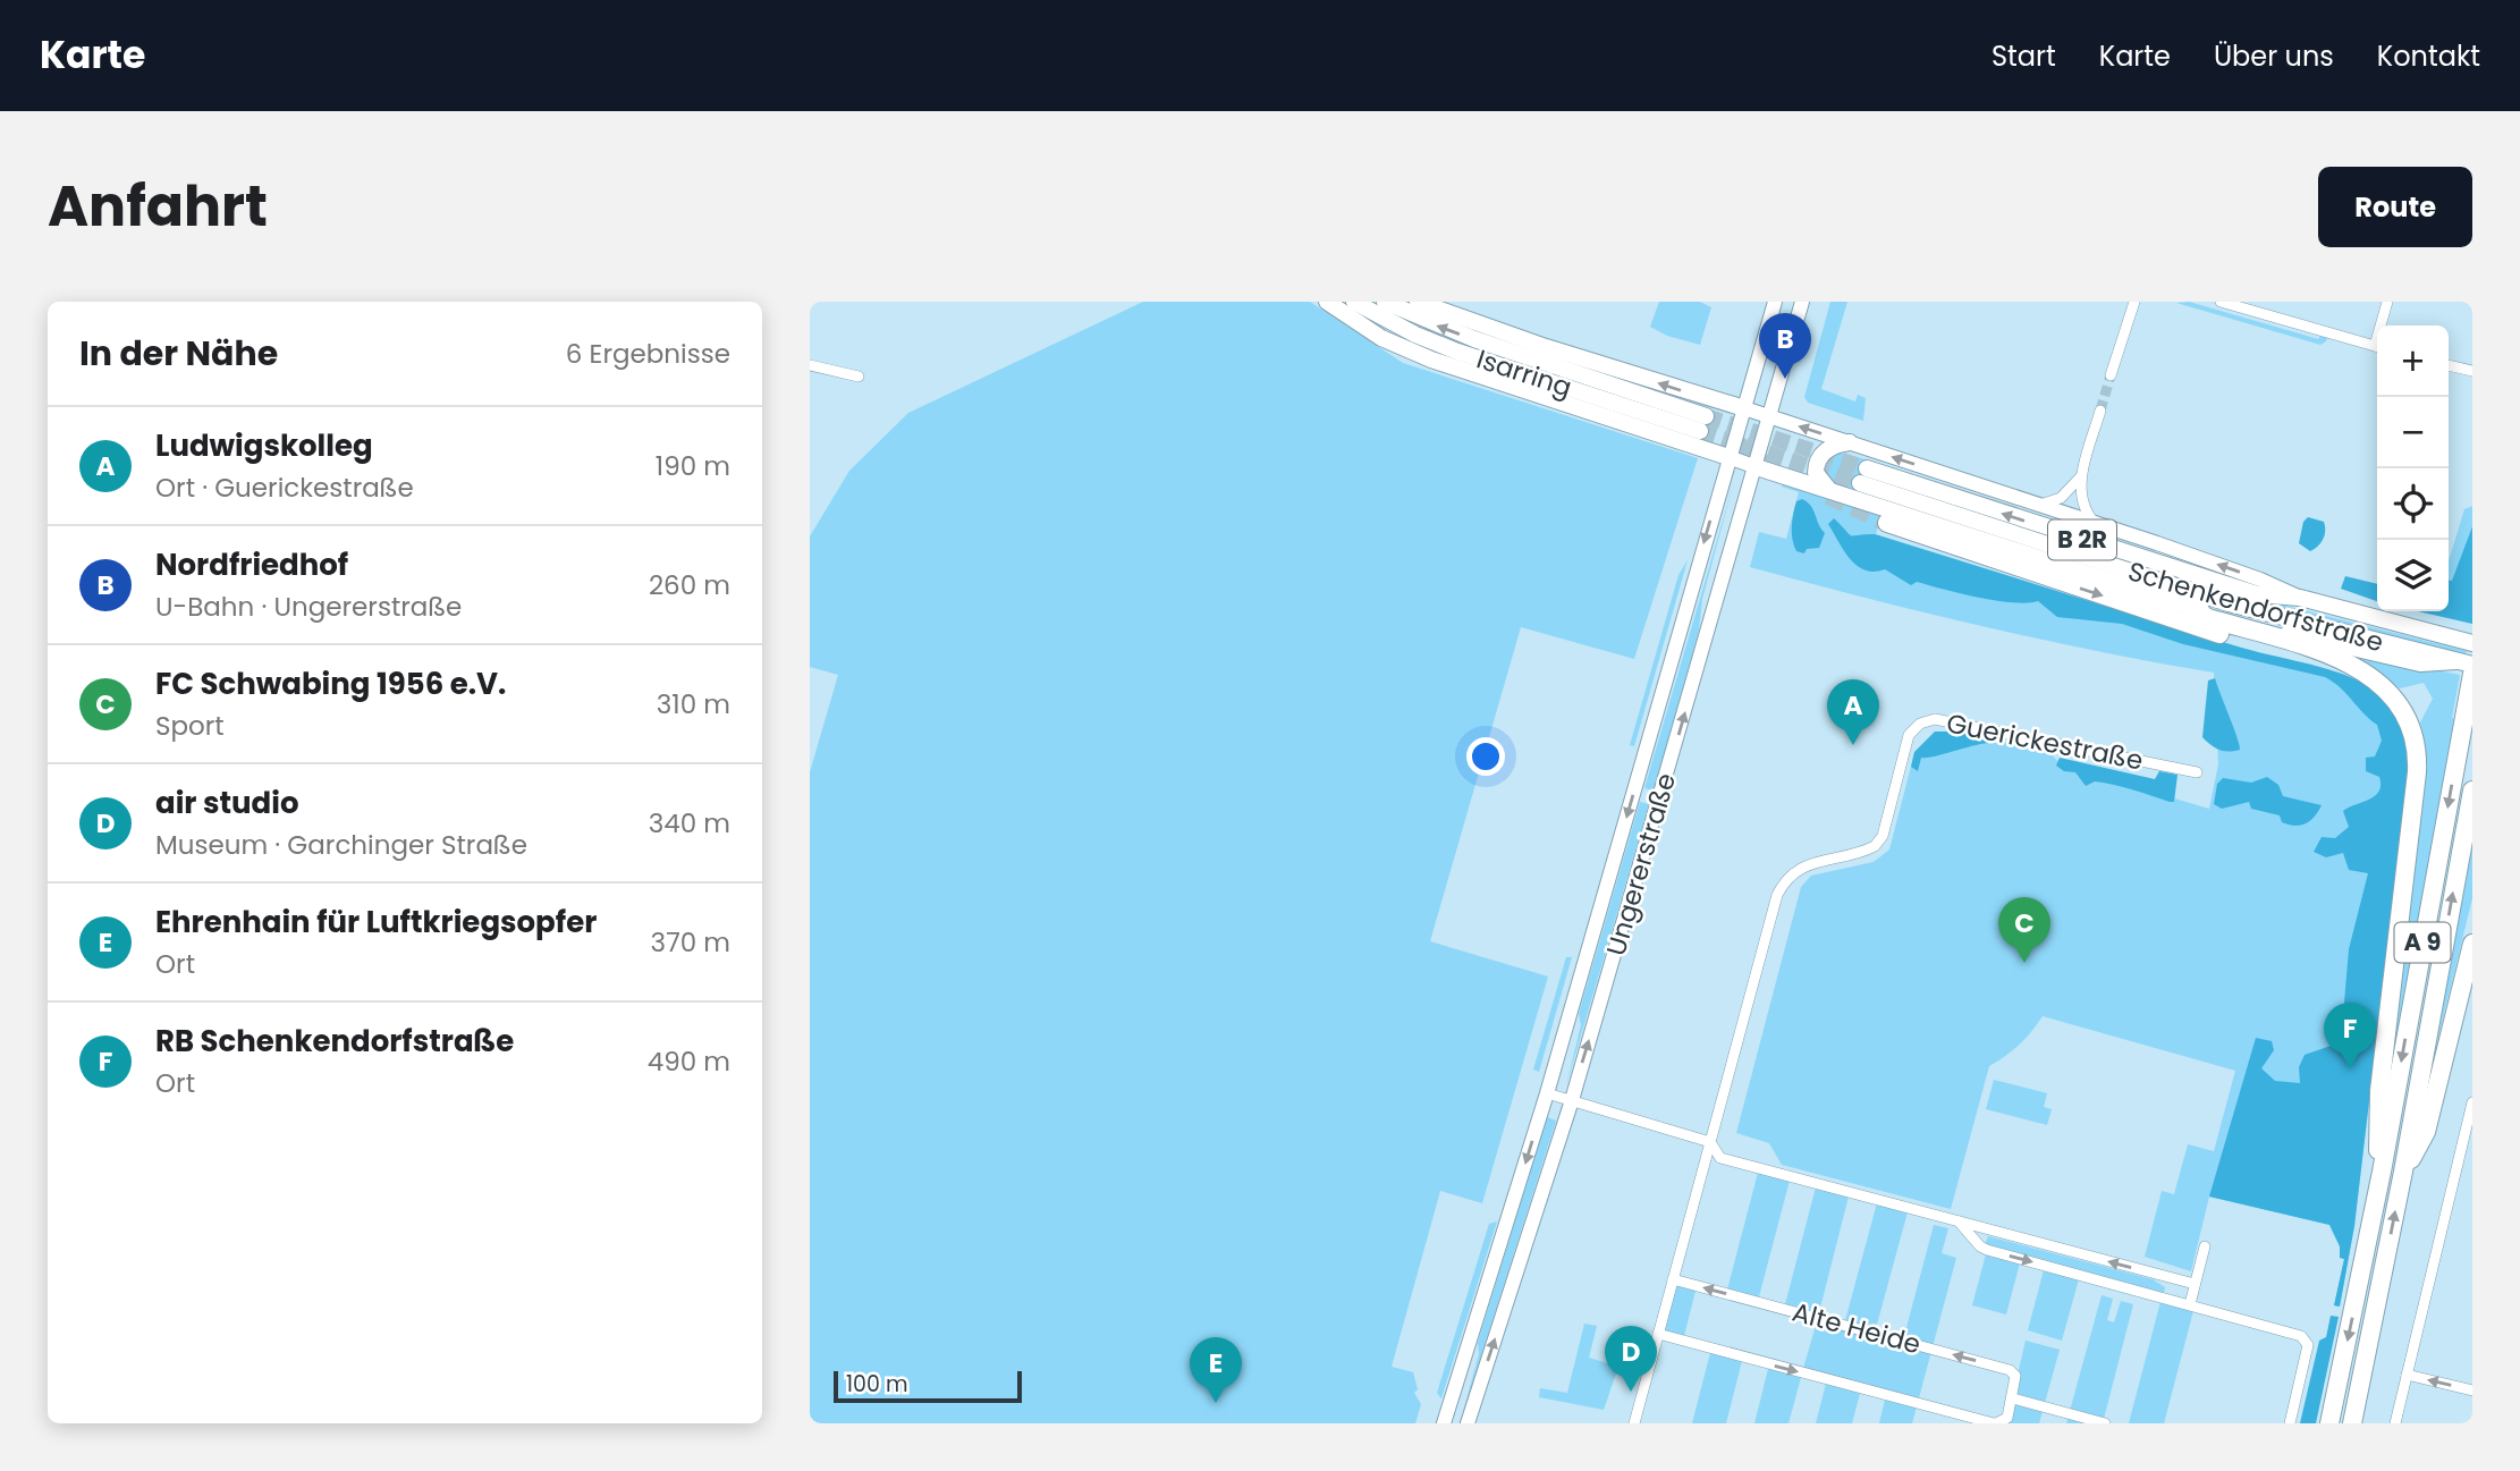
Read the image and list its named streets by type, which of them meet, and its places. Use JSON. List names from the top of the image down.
{
  "streets": {
    "highway": [
      "Isarring",
      "B 2R",
      "Schenkendorfstraße",
      "A 9"
    ],
    "main road": ["Ungererstraße"],
    "street": ["Guerickestraße", "Alte Heide"]
  },
  "scale_bar": "100 m",
  "page": {
    "header": "Karte",
    "nav": [
      "Start",
      "Karte",
      "Über uns",
      "Kontakt"
    ],
    "title": "Anfahrt",
    "buttons": "Route",
    "heading": ["In der Nähe", "6 Ergebnisse"],
    "pins": [
      "B",
      "A",
      "C",
      "F",
      "D",
      "E"
    ],
    "map_buttons": ["+", "−"],
    "list": [
      {
        "mark": "A",
        "name": "Ludwigskolleg",
        "note": "Ort · Guerickestraße",
        "value": "190 m"
      },
      {
        "mark": "B",
        "name": "Nordfriedhof",
        "note": "U-Bahn · Ungererstraße",
        "value": "260 m"
      },
      {
        "mark": "C",
        "name": "FC Schwabing 1956 e.V.",
        "note": "Sport",
        "value": "310 m"
      },
      {
        "mark": "D",
        "name": "air studio",
        "note": "Museum · Garchinger Straße",
        "value": "340 m"
      },
      {
        "mark": "E",
        "name": "Ehrenhain für Luftkriegsopfer",
        "note": "Ort",
        "value": "370 m"
      },
      {
        "mark": "F",
        "name": "RB Schenkendorfstraße",
        "note": "Ort",
        "value": "490 m"
      }
    ],
    "scale": "100 m"
  }
}
